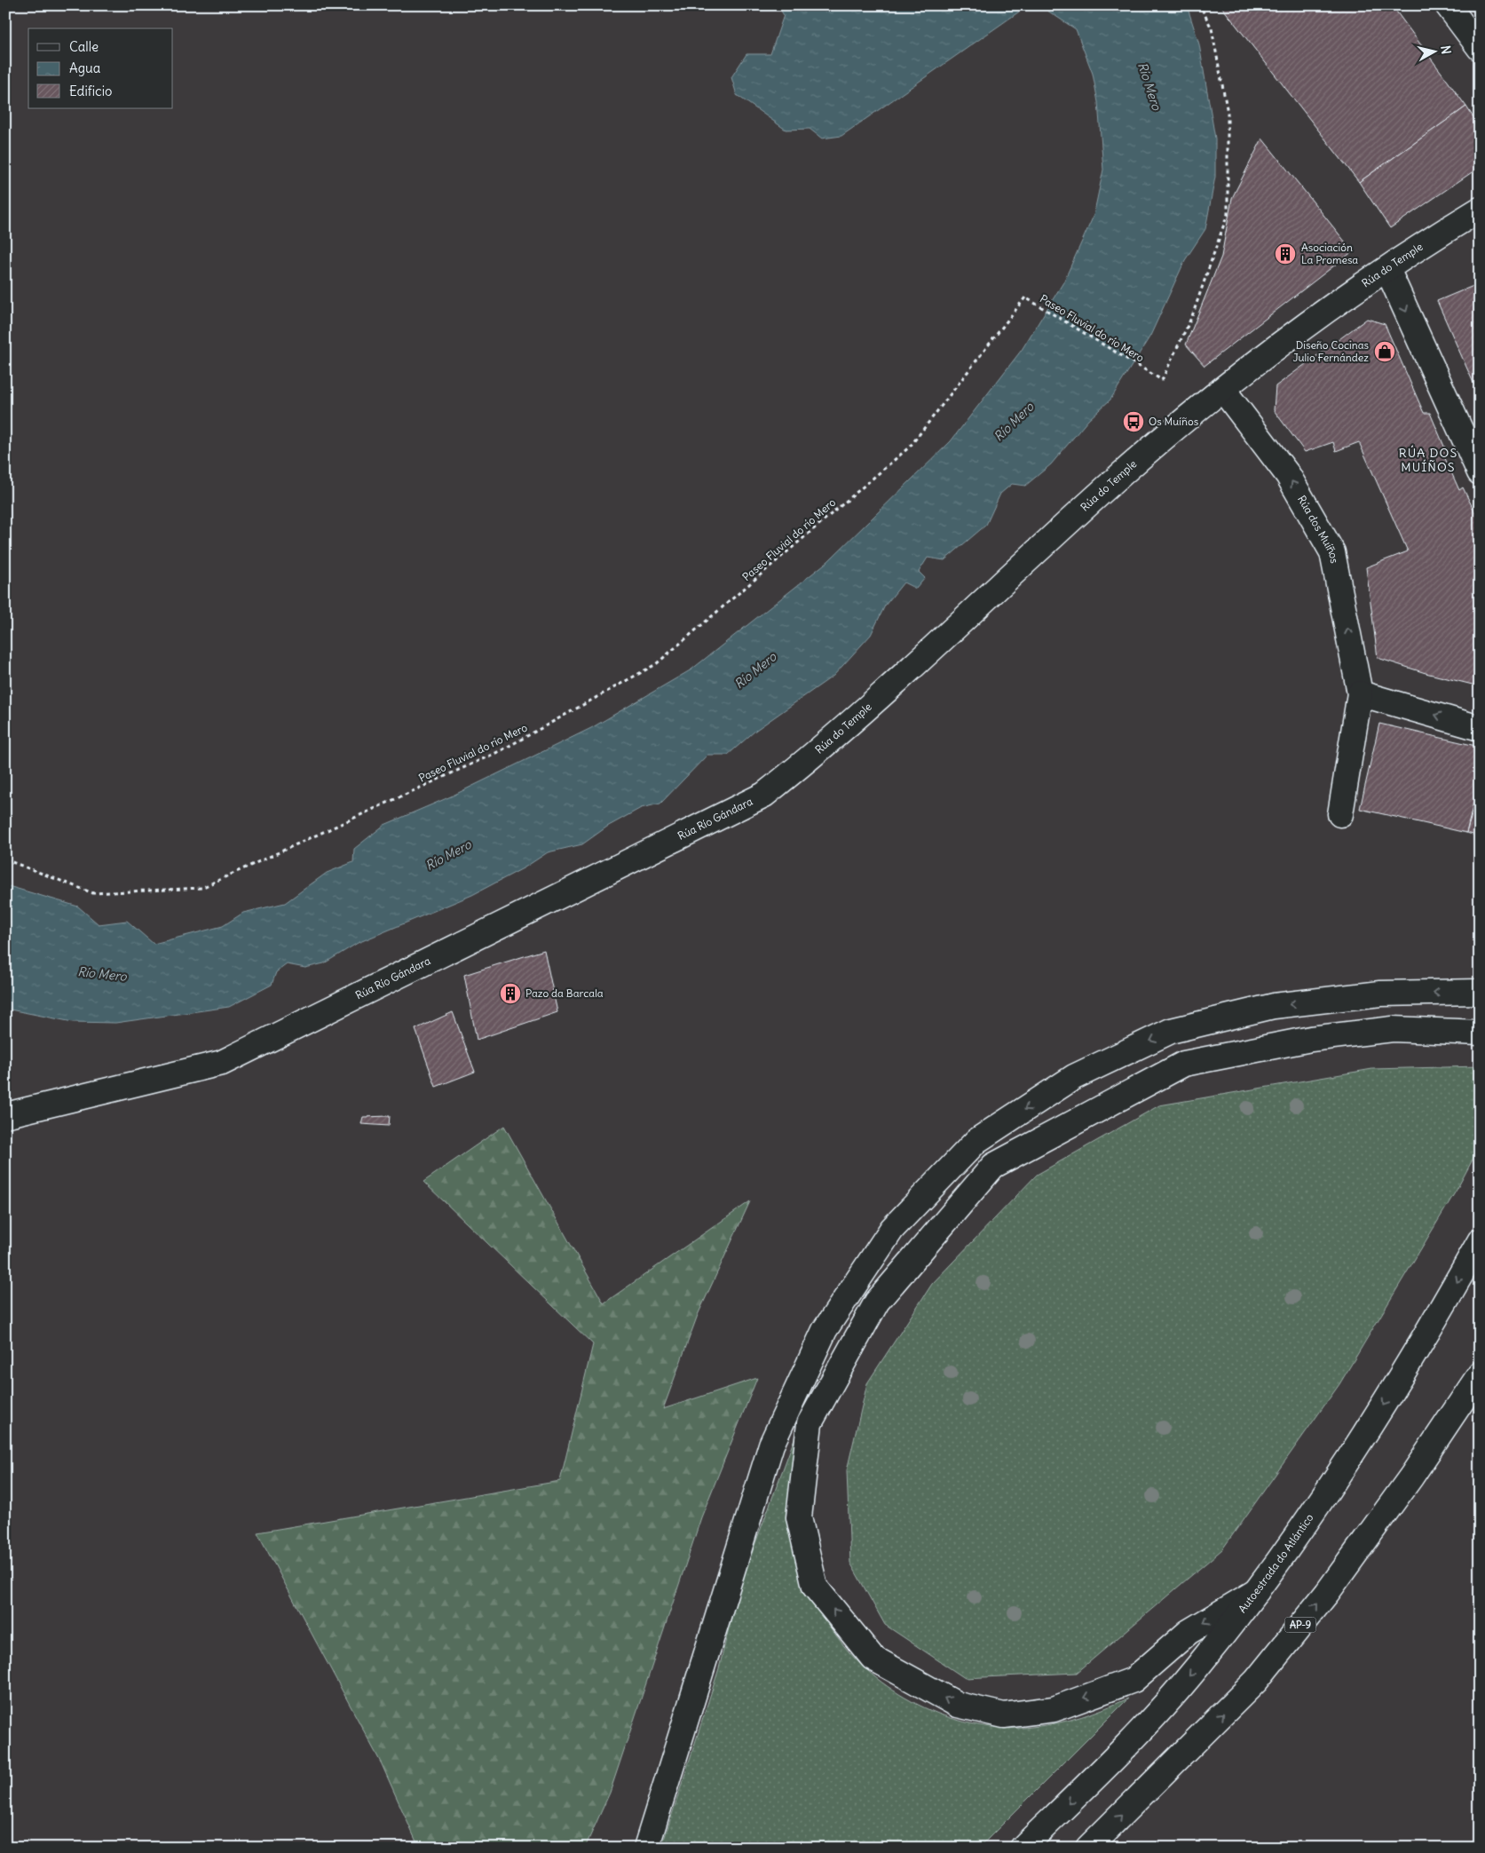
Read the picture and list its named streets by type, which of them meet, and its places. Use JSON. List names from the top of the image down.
{
  "streets": {
    "main road": [
      "Rúa do Temple",
      "Rúa dos Muíños",
      "Rúa Río Gándara",
      "Autoestrada do Atlántico",
      "AP-9"
    ],
    "path": ["Paseo Fluvial do río Mero"]
  },
  "crossings": [
    ["Rúa do Temple", "Rúa dos Muíños"],
    ["Rúa do Temple", "Rúa Río Gándara"]
  ],
  "districts": ["RÚA DOS MUÍÑOS"],
  "water": ["Río Mero"],
  "places": {
    "building": ["Asociación La Promesa", "Pazo da Barcala"],
    "shop": ["Diseño Cocinas Julio Fernández"],
    "bus stop": ["Os Muíños"]
  },
  "legend": ["Calle", "Agua", "Edificio"],
  "north": "right"
}
